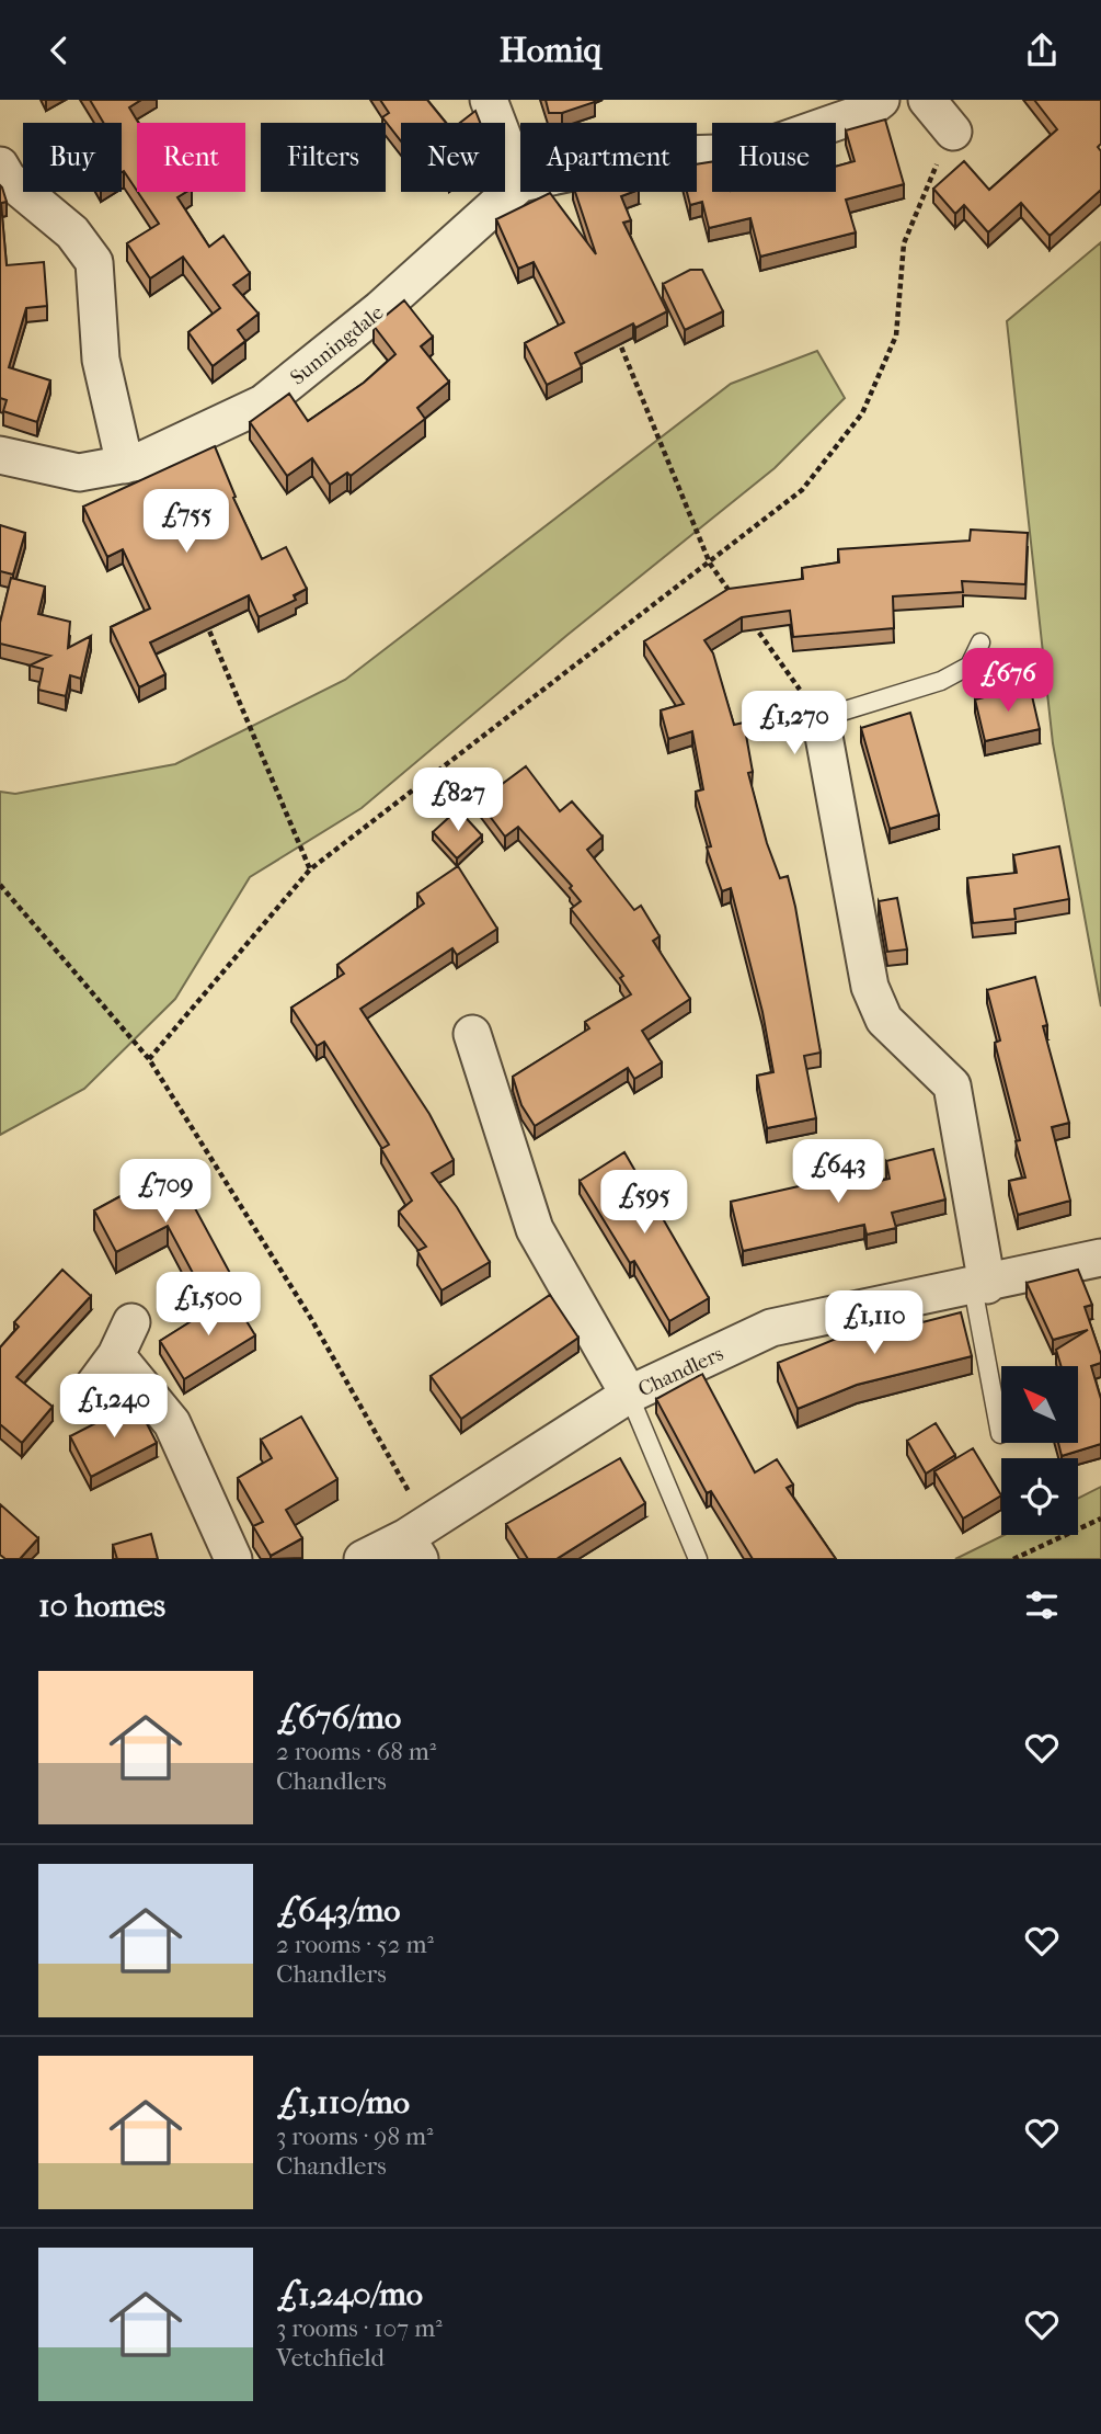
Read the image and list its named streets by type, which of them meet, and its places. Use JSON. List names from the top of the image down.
{
  "streets": {
    "street": ["Sunningdale", "Chandlers"]
  },
  "north": "top left",
  "page": {
    "header": "Homiq",
    "chip": [
      "Buy",
      "Rent",
      "Filters",
      "New",
      "Apartment",
      "House"
    ],
    "price": [
      "£755",
      "£676",
      "£1,270",
      "£827",
      "£643",
      "£709",
      "£595",
      "£1,500",
      "£1,110",
      "£1,240"
    ],
    "heading": "10 homes",
    "list": [
      {
        "name": "£676/mo",
        "note": "2 rooms · 68 m² · Chandlers"
      },
      {
        "name": "£643/mo",
        "note": "2 rooms · 52 m² · Chandlers"
      },
      {
        "name": "£1,110/mo",
        "note": "3 rooms · 98 m² · Chandlers"
      },
      {
        "name": "£1,240/mo",
        "note": "3 rooms · 107 m² · Vetchfield"
      }
    ]
  }
}
